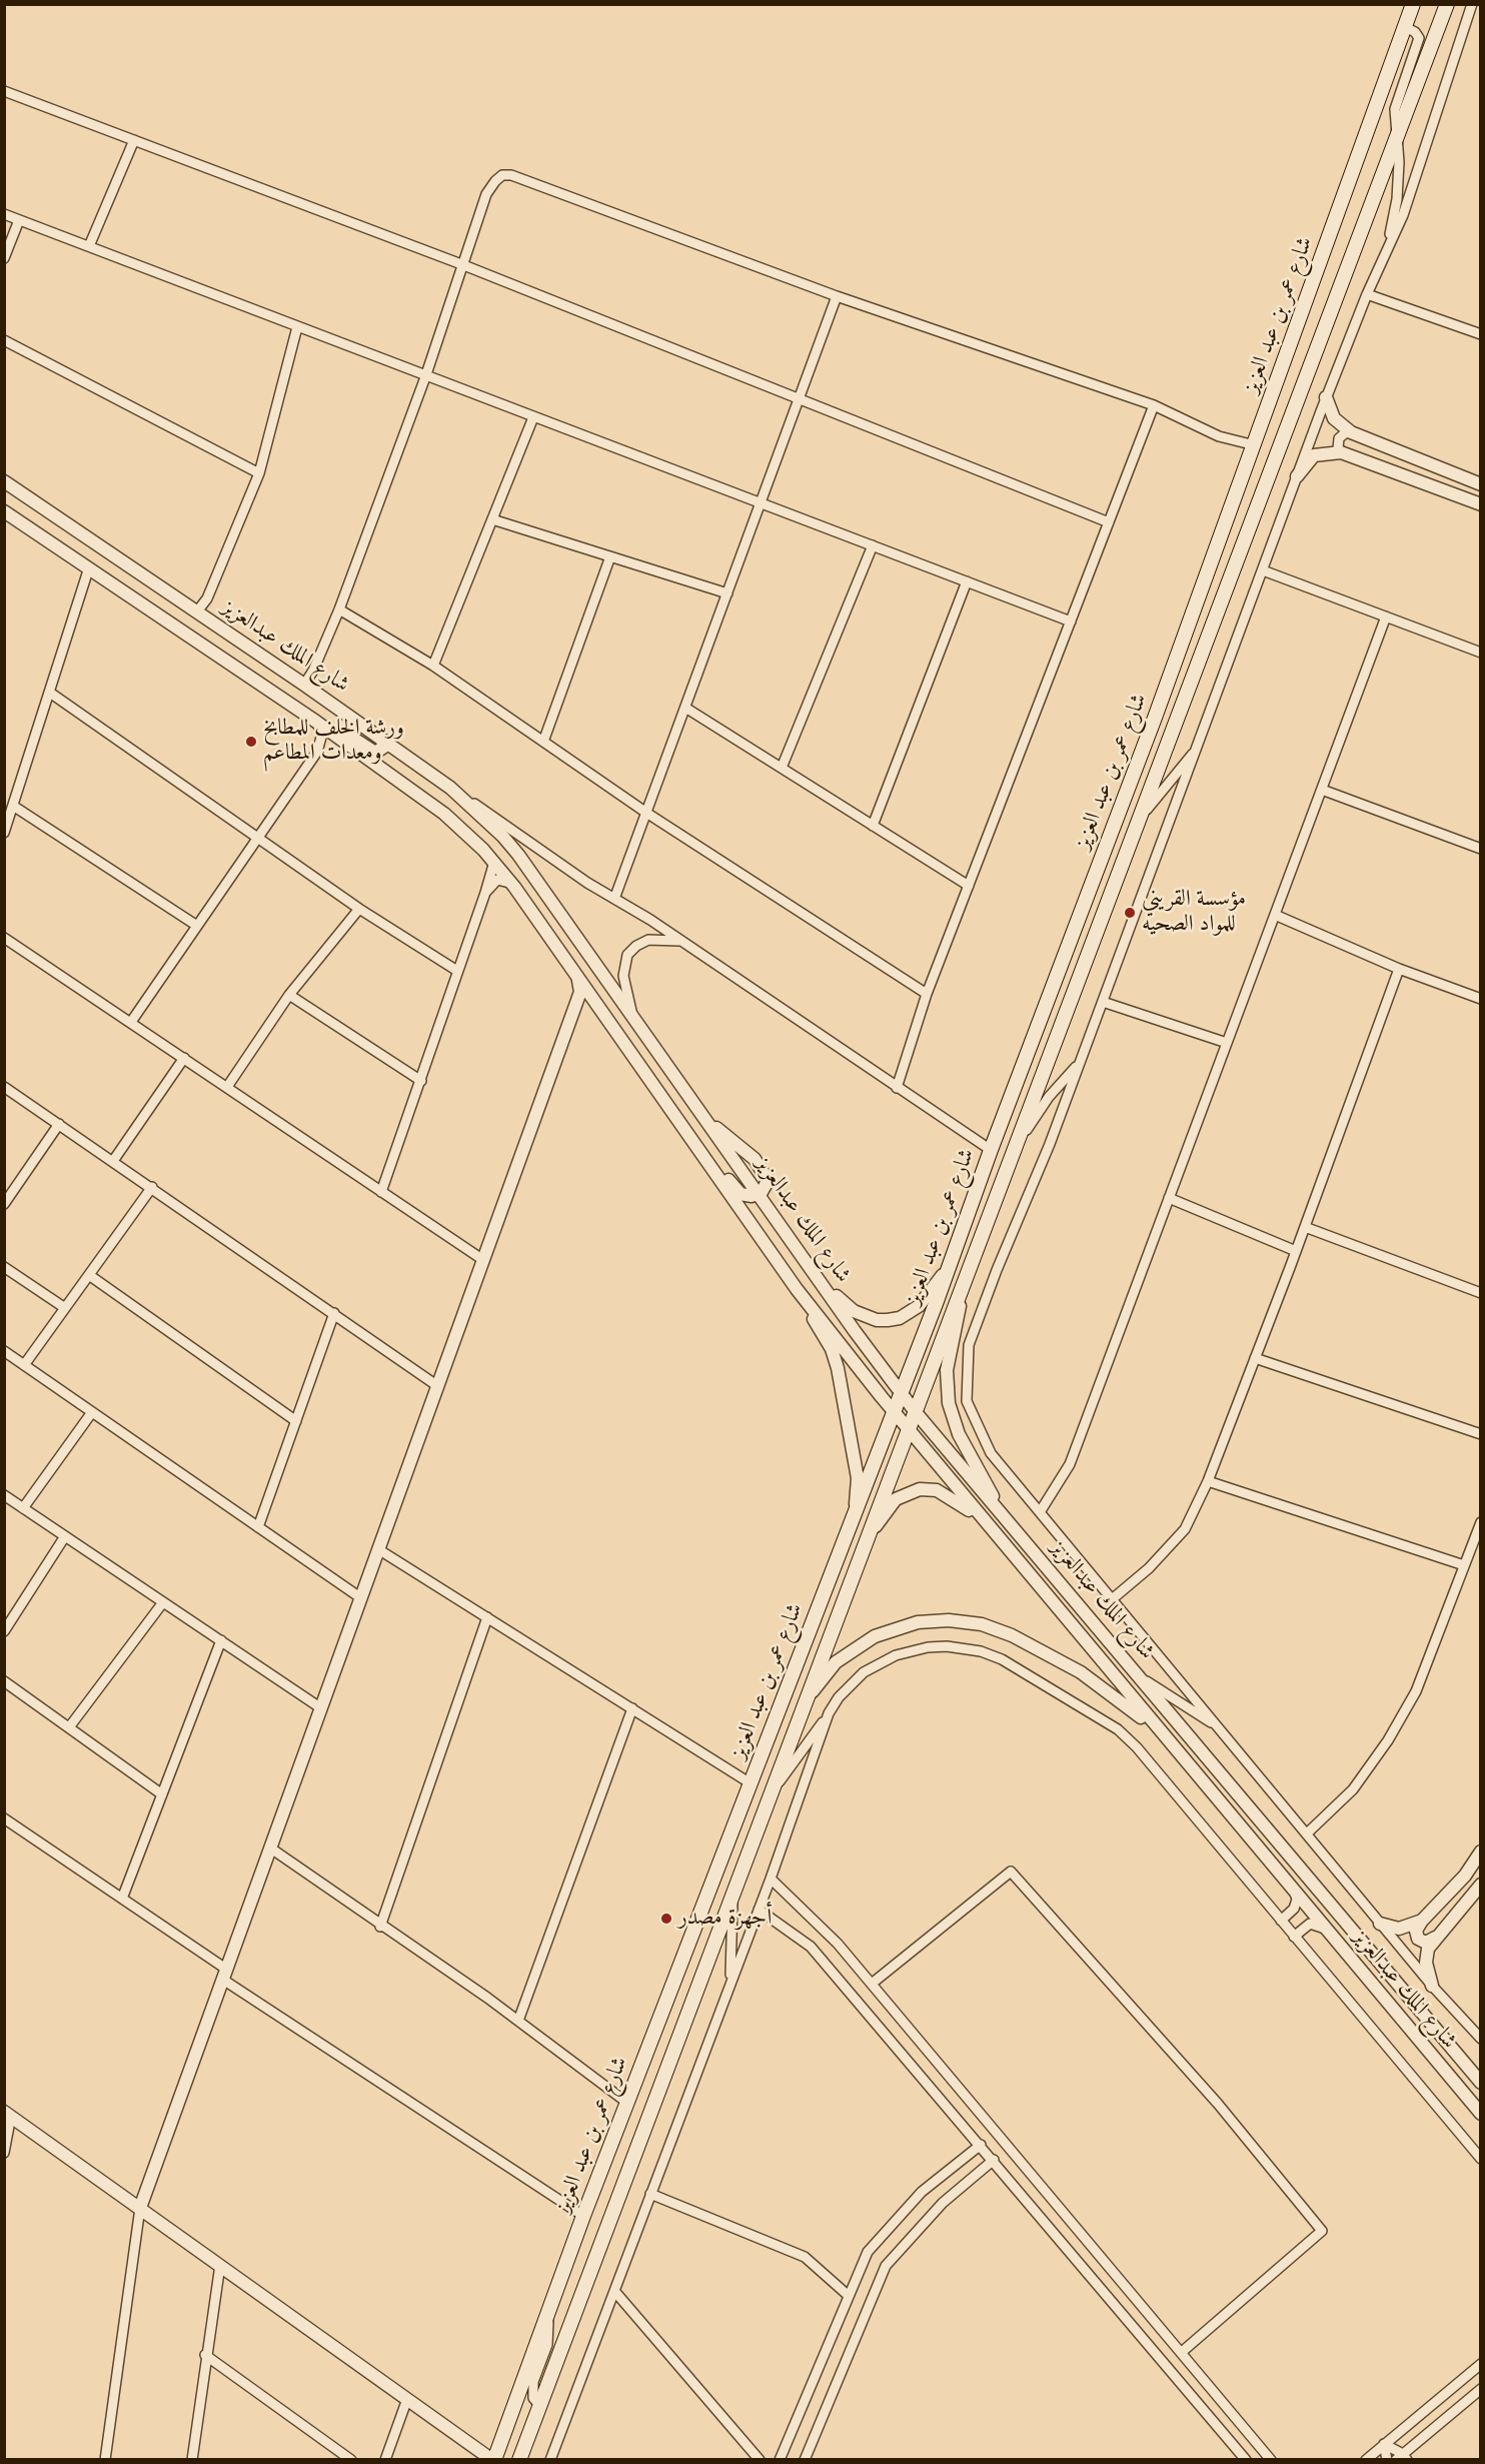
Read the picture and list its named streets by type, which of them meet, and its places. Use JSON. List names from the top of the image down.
{
  "streets": {
    "main road": ["شارع عمر بن عبد العزيز"],
    "street": ["شارع الملك عبدالعزيز"]
  },
  "crossings": [
    ["شارع عمر بن عبد العزيز", "شارع الملك عبدالعزيز"]
  ],
  "places": ["ورشة الخلف للمطابخ ومعدات المطاعم", "مؤسسة القريني للمواد الصحيه", "أجهزة مصدر"]
}
